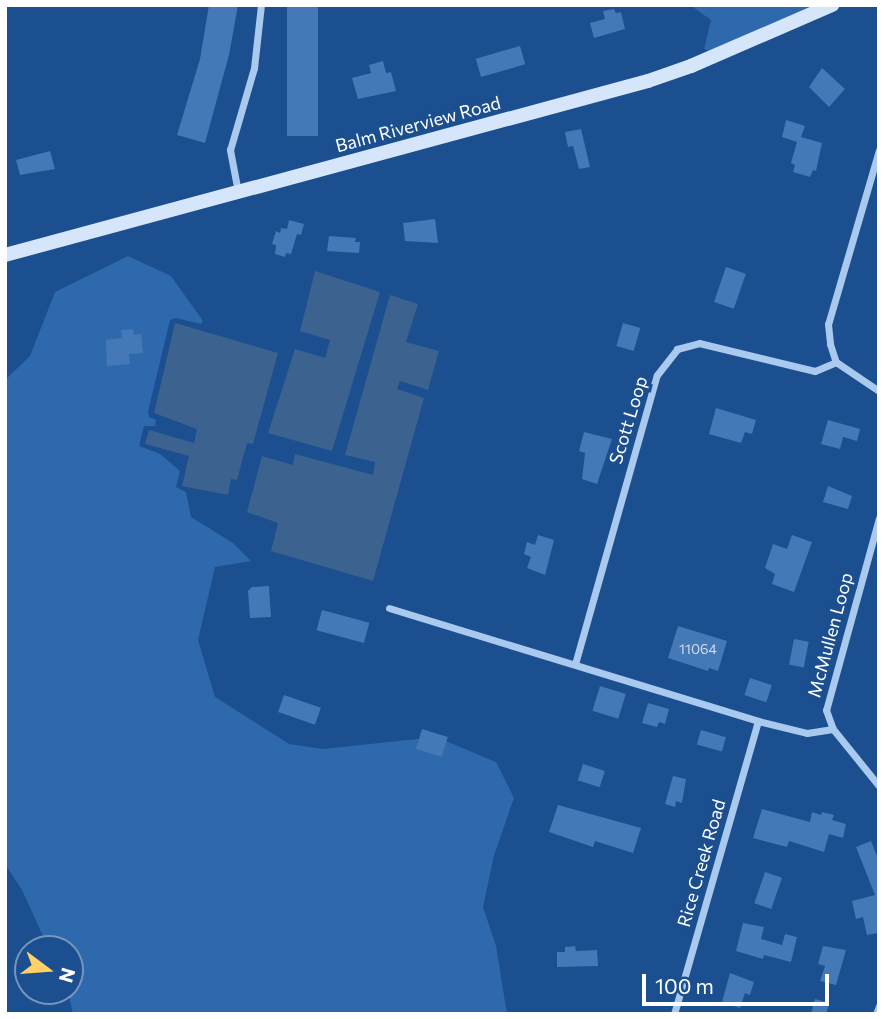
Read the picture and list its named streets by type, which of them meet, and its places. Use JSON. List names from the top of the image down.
{
  "streets": {
    "main road": ["Balm Riverview Road"],
    "street": ["Scott Loop", "McMullen Loop", "Rice Creek Road"]
  },
  "house_numbers": ["11064"],
  "scale_bar": "100 m",
  "north": "right"
}
